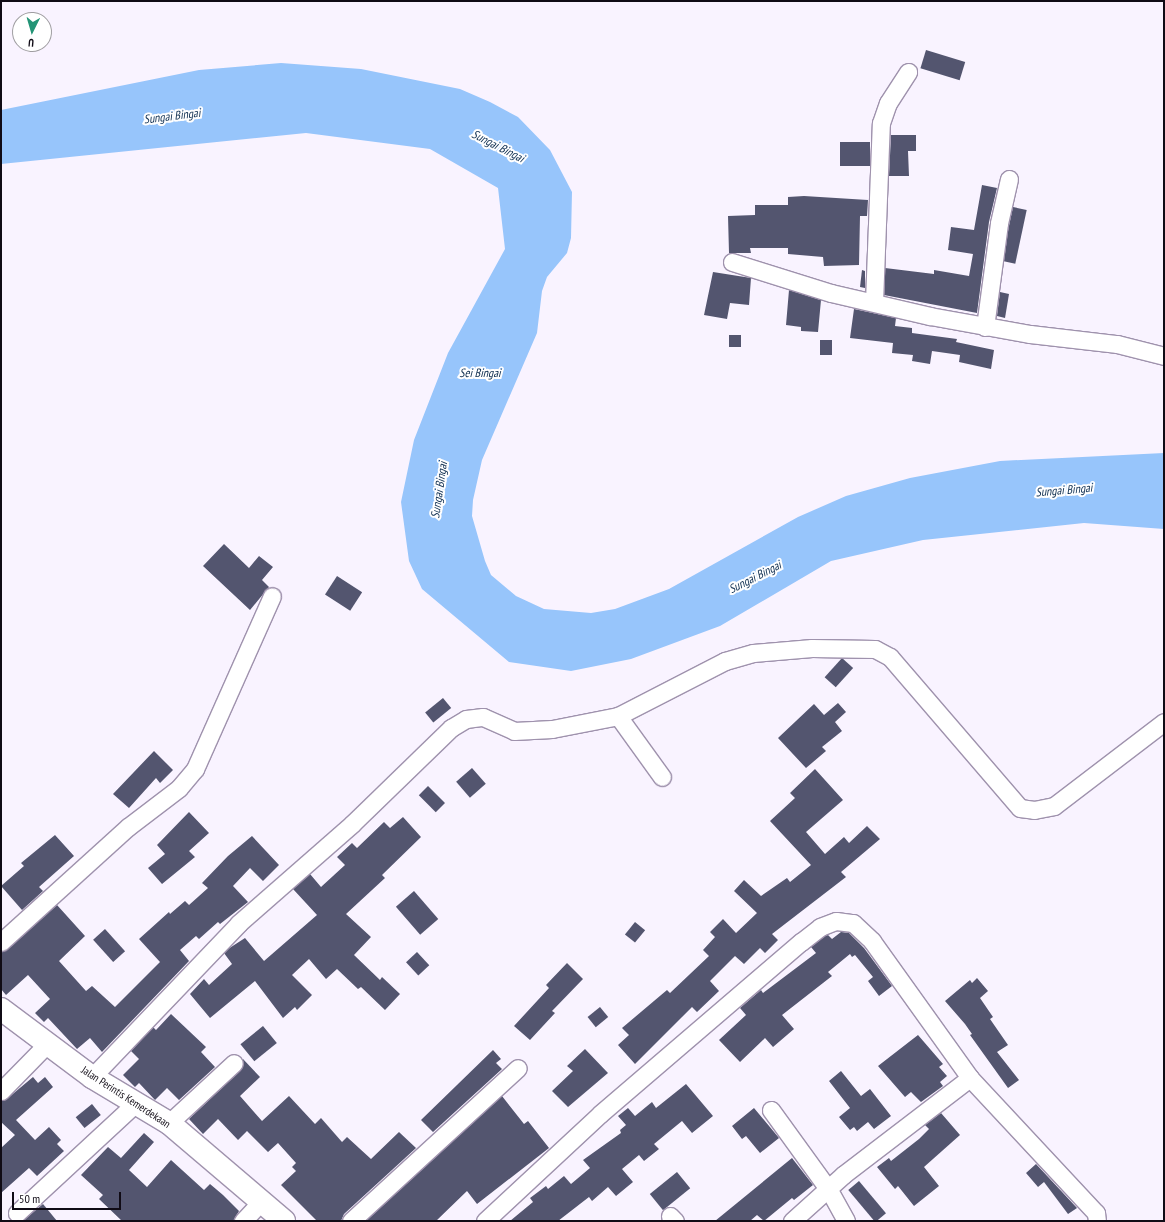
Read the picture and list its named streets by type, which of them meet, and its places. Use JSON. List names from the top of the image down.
{
  "streets": {
    "street": ["Jalan Perintis Kemerdekaan"]
  },
  "water": ["Sungai Bingai", "Sei Bingai"],
  "scale_bar": "50 m",
  "north": "bottom"
}
